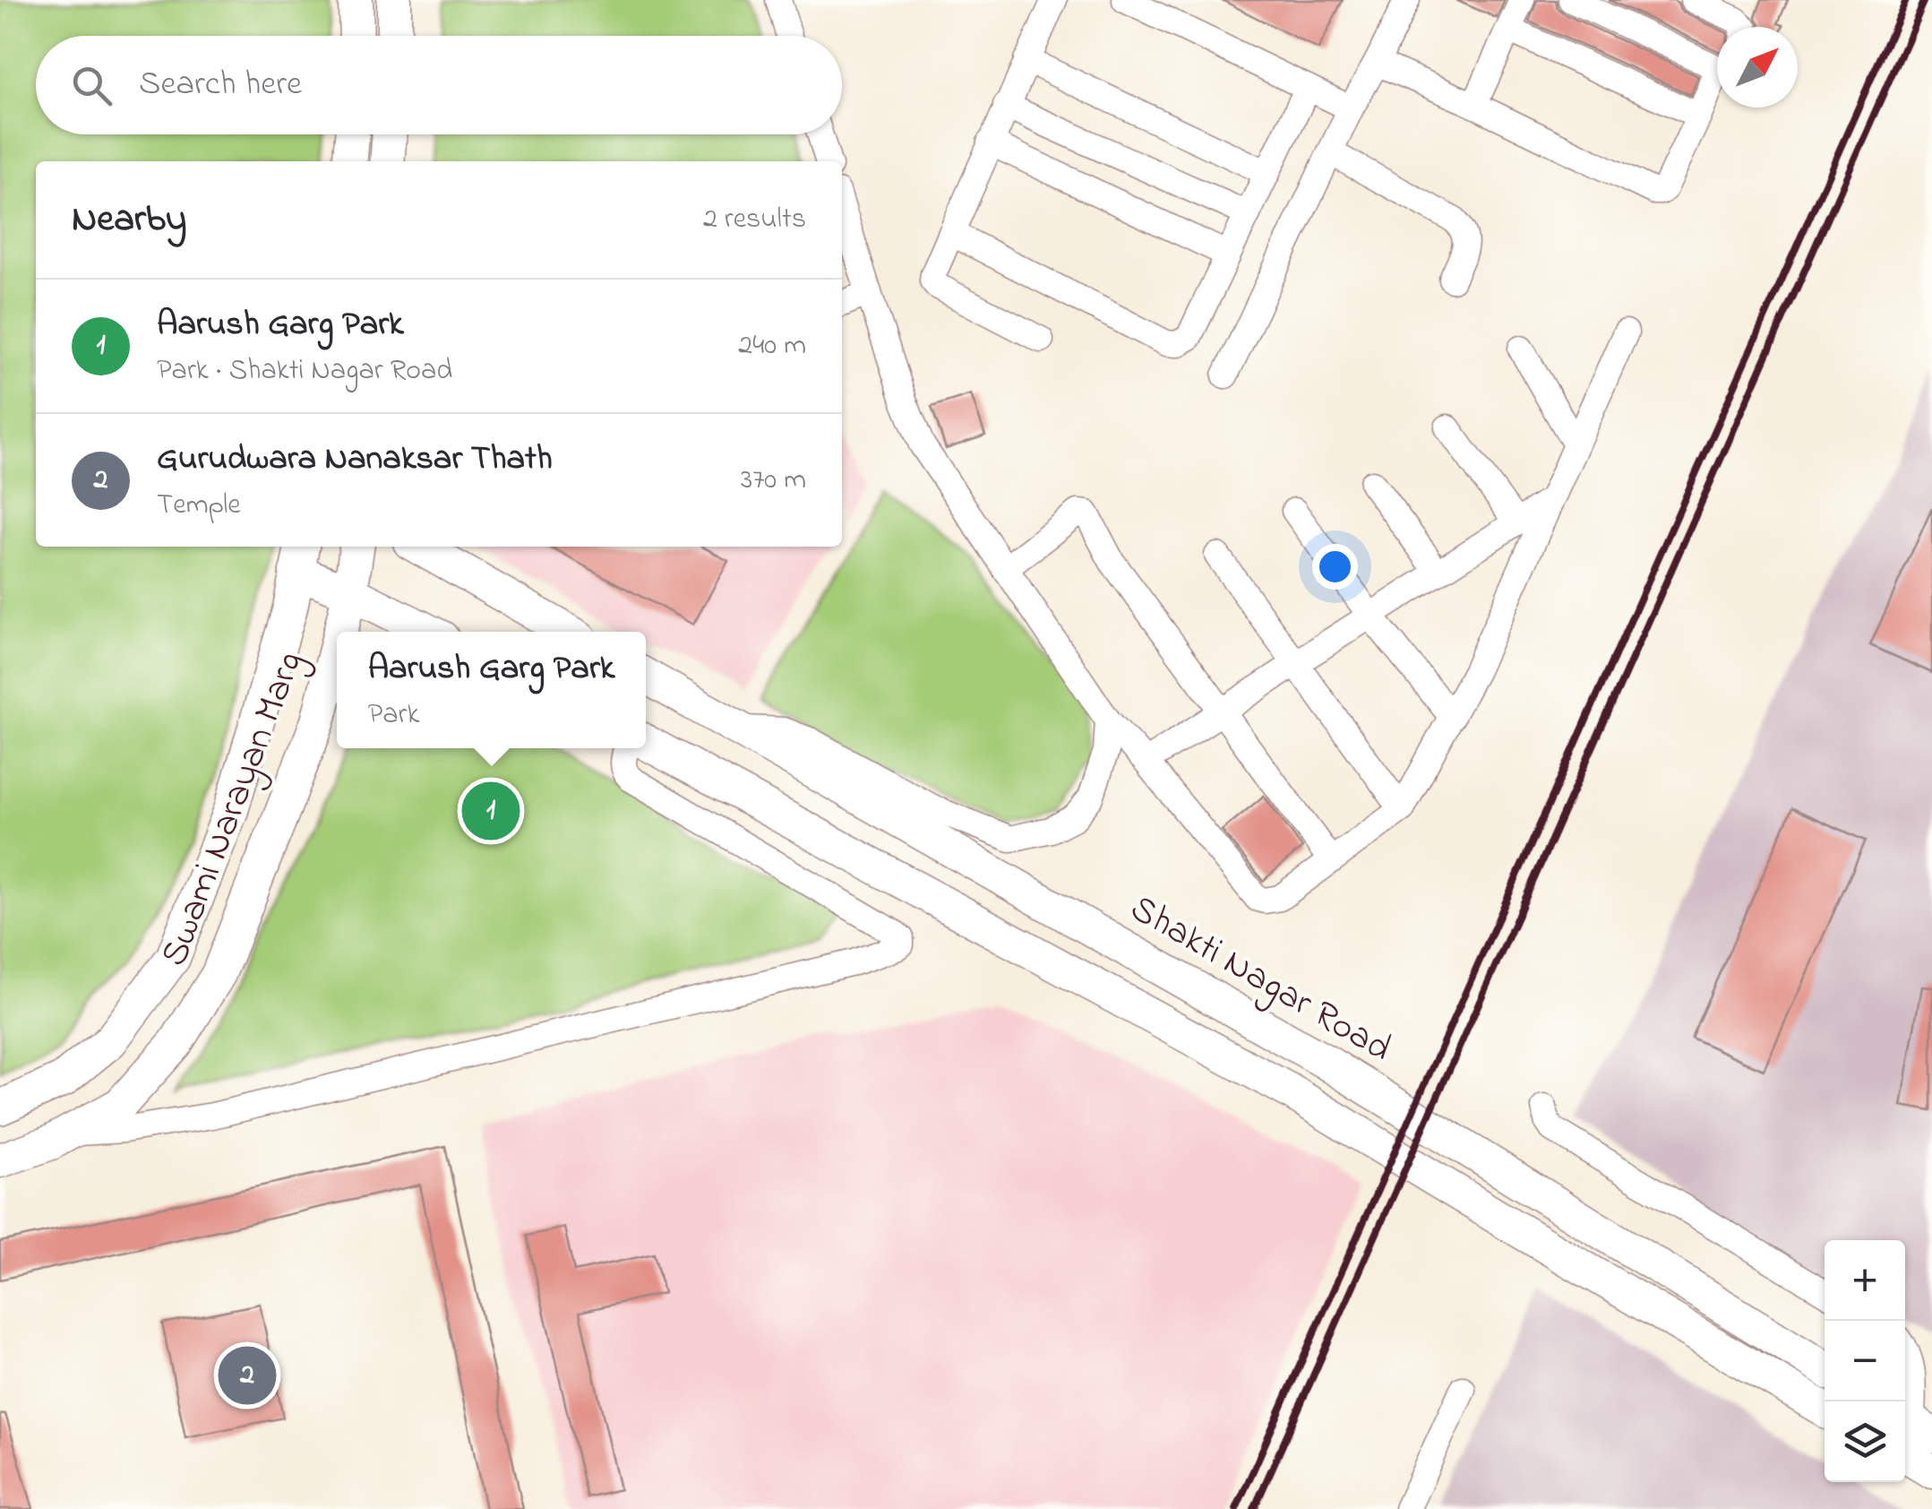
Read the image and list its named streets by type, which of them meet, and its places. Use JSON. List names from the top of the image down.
{
  "streets": {
    "street": ["Swami Narayan Marg", "Shakti Nagar Road"]
  },
  "north": "top right",
  "page": {
    "search": "Search here",
    "heading": ["Nearby", "2 results"],
    "list": [
      {
        "mark": "1",
        "name": "Aarush Garg Park",
        "note": "Park · Shakti Nagar Road",
        "value": "240 m"
      },
      {
        "mark": "2",
        "name": "Gurudwara Nanaksar Thath",
        "note": "Temple",
        "value": "370 m"
      }
    ],
    "popup": ["Aarush Garg Park", "Park"],
    "pins": ["1", "2"],
    "map_buttons": ["+", "−"]
  }
}
